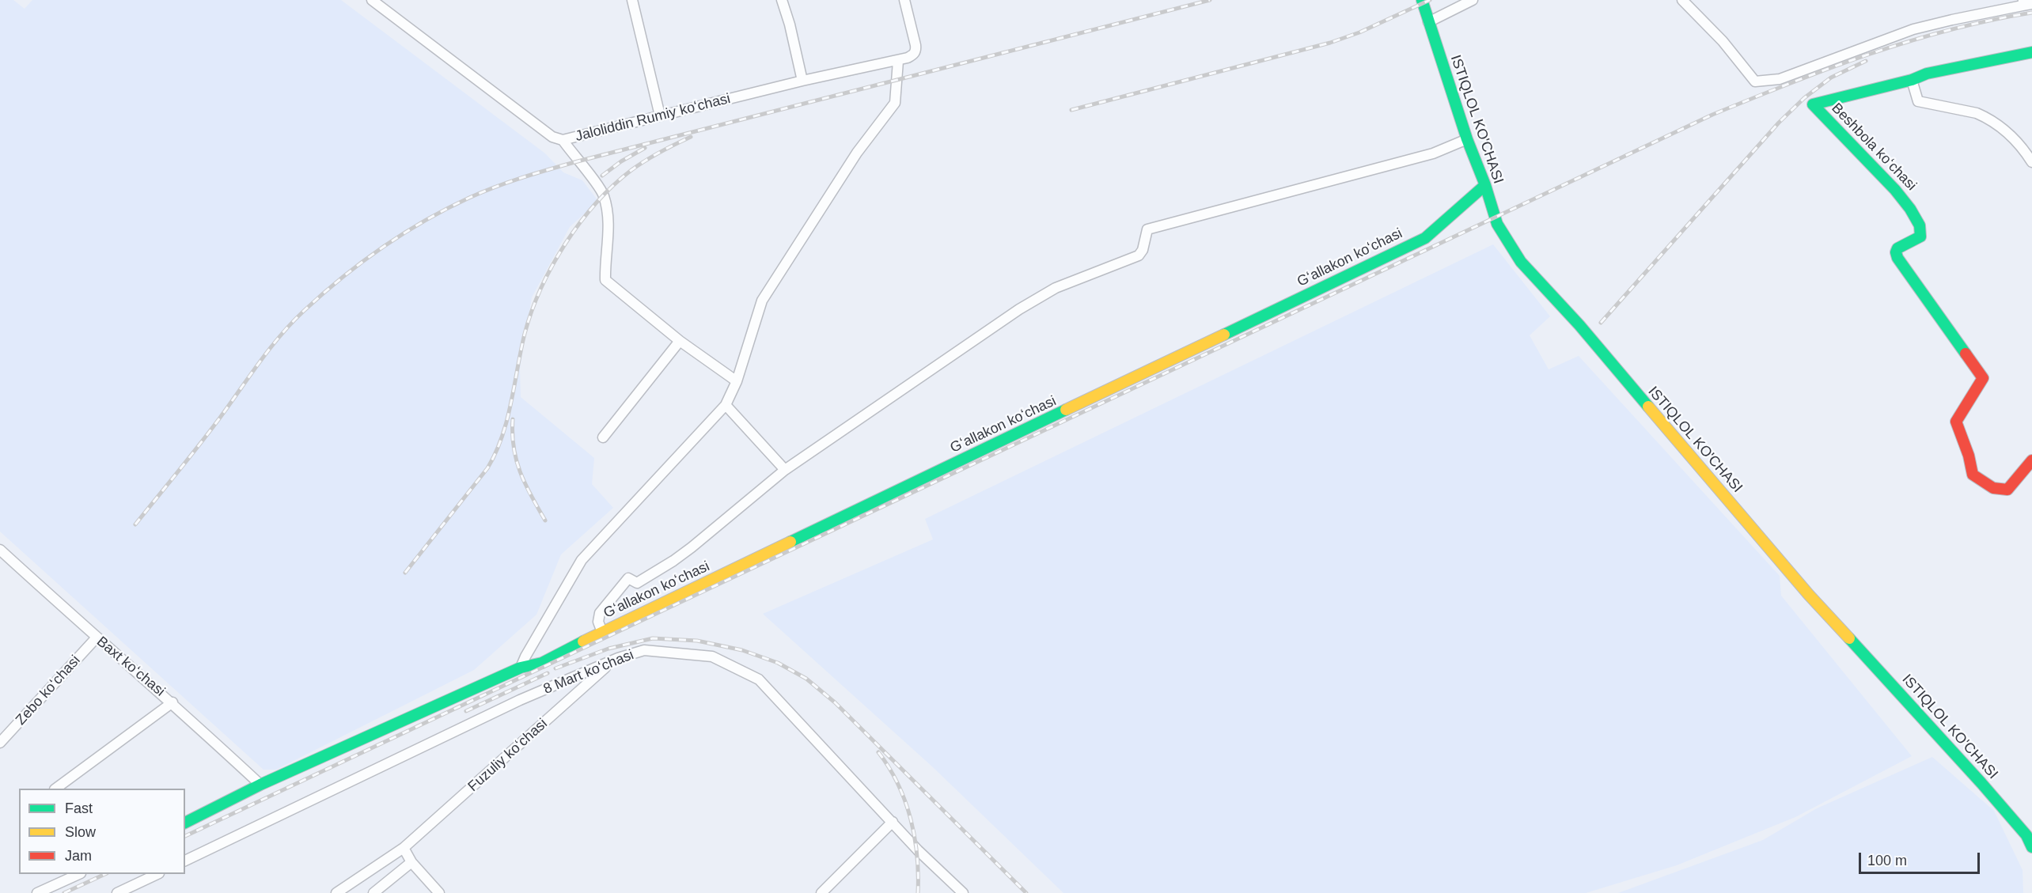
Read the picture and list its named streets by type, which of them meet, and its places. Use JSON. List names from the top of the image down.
{
  "streets": {
    "street": [
      "Jaloliddin Rumiy koʻchasi",
      "ISTIQLOL KO'CHASI",
      "Beshbola koʻchasi",
      "Gʻallakon koʻchasi",
      "Baxt koʻchasi",
      "8 Mart koʻchasi",
      "Zebo koʻchasi",
      "Fuzuliy koʻchasi"
    ]
  },
  "crossings": [
    ["ISTIQLOL KO'CHASI", "Gʻallakon koʻchasi"],
    ["Gʻallakon koʻchasi", "Baxt koʻchasi"],
    ["Baxt koʻchasi", "Zebo koʻchasi"],
    ["8 Mart koʻchasi", "Fuzuliy koʻchasi"]
  ],
  "legend": ["Fast", "Slow", "Jam"],
  "scale_bar": "100 m"
}
